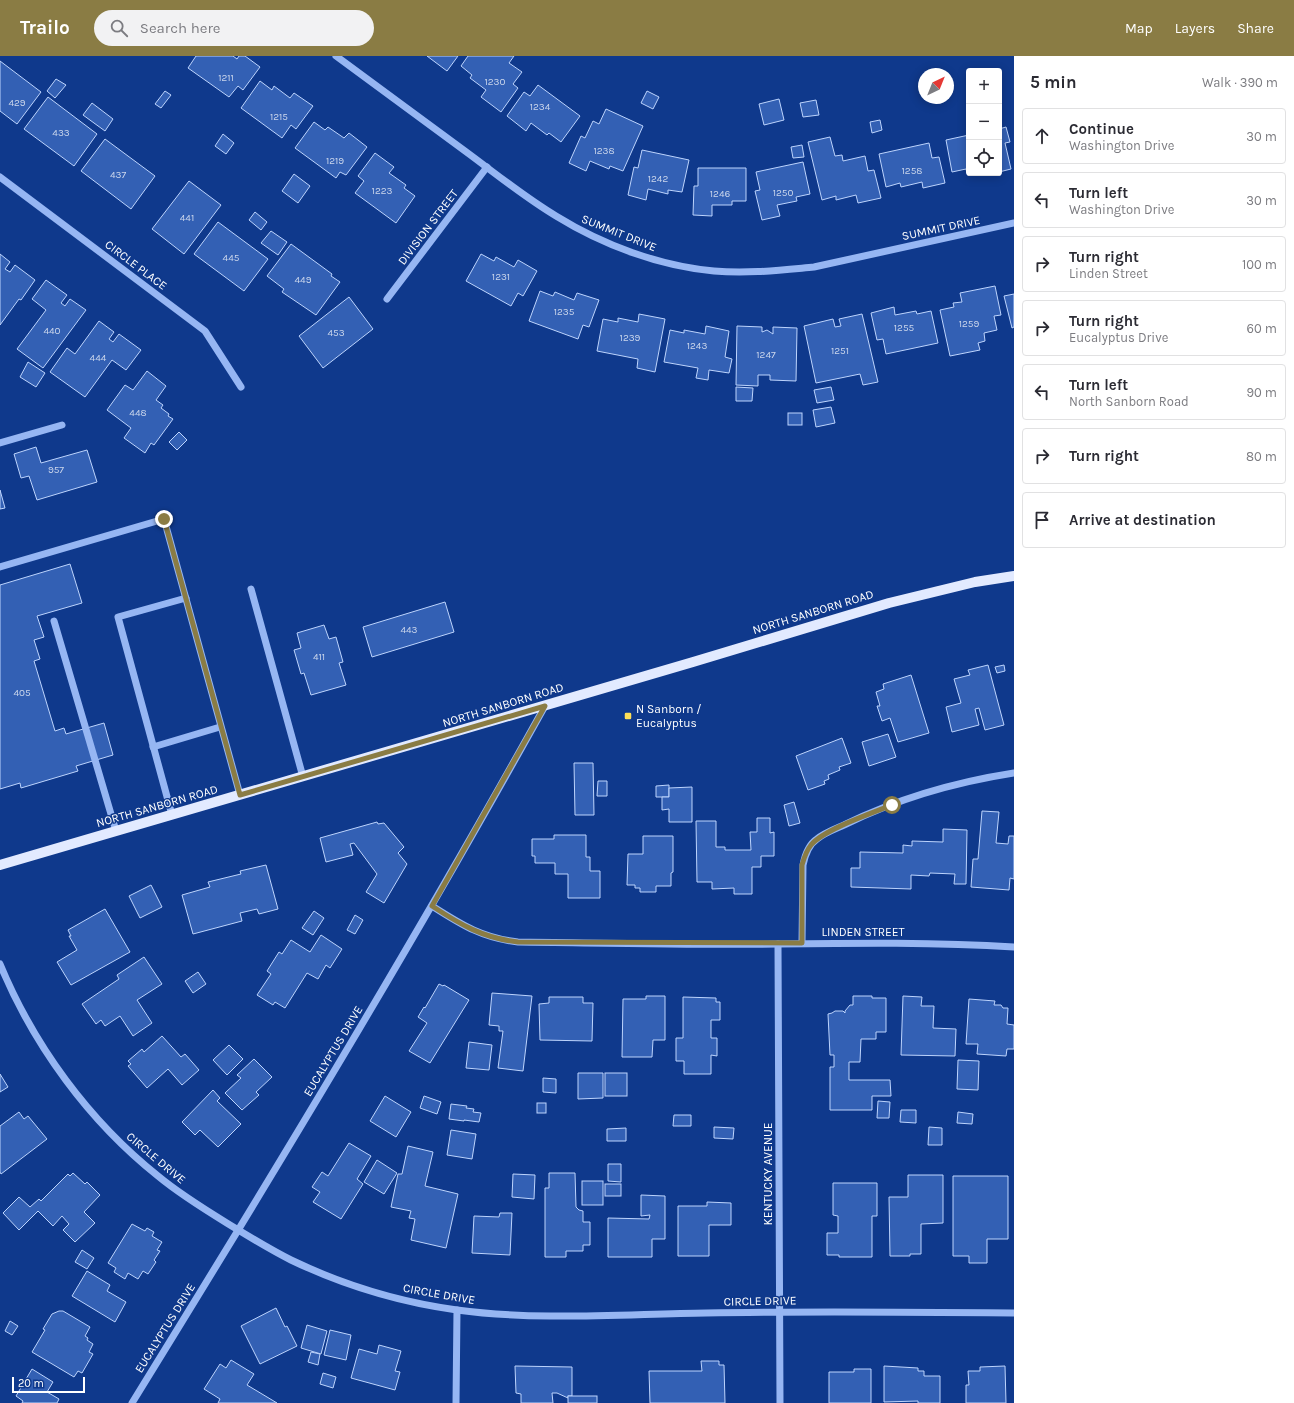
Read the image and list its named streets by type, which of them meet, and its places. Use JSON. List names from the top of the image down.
{
  "streets": {
    "main road": ["NORTH SANBORN ROAD"],
    "street": [
      "DIVISION STREET",
      "SUMMIT DRIVE",
      "CIRCLE PLACE",
      "LINDEN STREET",
      "EUCALYPTUS DRIVE",
      "CIRCLE DRIVE",
      "KENTUCKY AVENUE"
    ]
  },
  "crossings": [
    ["DIVISION STREET", "SUMMIT DRIVE"],
    ["NORTH SANBORN ROAD", "EUCALYPTUS DRIVE"],
    ["LINDEN STREET", "EUCALYPTUS DRIVE"],
    ["LINDEN STREET", "KENTUCKY AVENUE"],
    ["EUCALYPTUS DRIVE", "CIRCLE DRIVE"],
    ["CIRCLE DRIVE", "KENTUCKY AVENUE"]
  ],
  "places": {
    "transit": ["N Sanborn / Eucalyptus"]
  },
  "house_numbers": [
    "1211",
    "1230",
    "429",
    "1234",
    "1215",
    "433",
    "1238",
    "1219",
    "1258",
    "437",
    "1242",
    "1223",
    "1250",
    "1246",
    "441",
    "445",
    "1231",
    "449",
    "1235",
    "1259",
    "1255",
    "440",
    "453",
    "1239",
    "1243",
    "1251",
    "1247",
    "444",
    "448",
    "957",
    "443",
    "411",
    "405"
  ],
  "scale_bar": "20 m",
  "north": "top right",
  "page": {
    "header": "Trailo",
    "search": "Search here",
    "nav": ["Map", "Layers", "Share"],
    "heading": ["5 min", "Walk · 390 m"],
    "map_buttons": ["+", "−"],
    "list": [
      ["Continue", "Washington Drive", "30 m"],
      ["Turn left", "Washington Drive", "30 m"],
      ["Turn right", "Linden Street", "100 m"],
      ["Turn right", "Eucalyptus Drive", "60 m"],
      ["Turn left", "North Sanborn Road", "90 m"],
      ["Turn right", "80 m"],
      "Arrive at destination"
    ],
    "scale": "20 m"
  }
}
